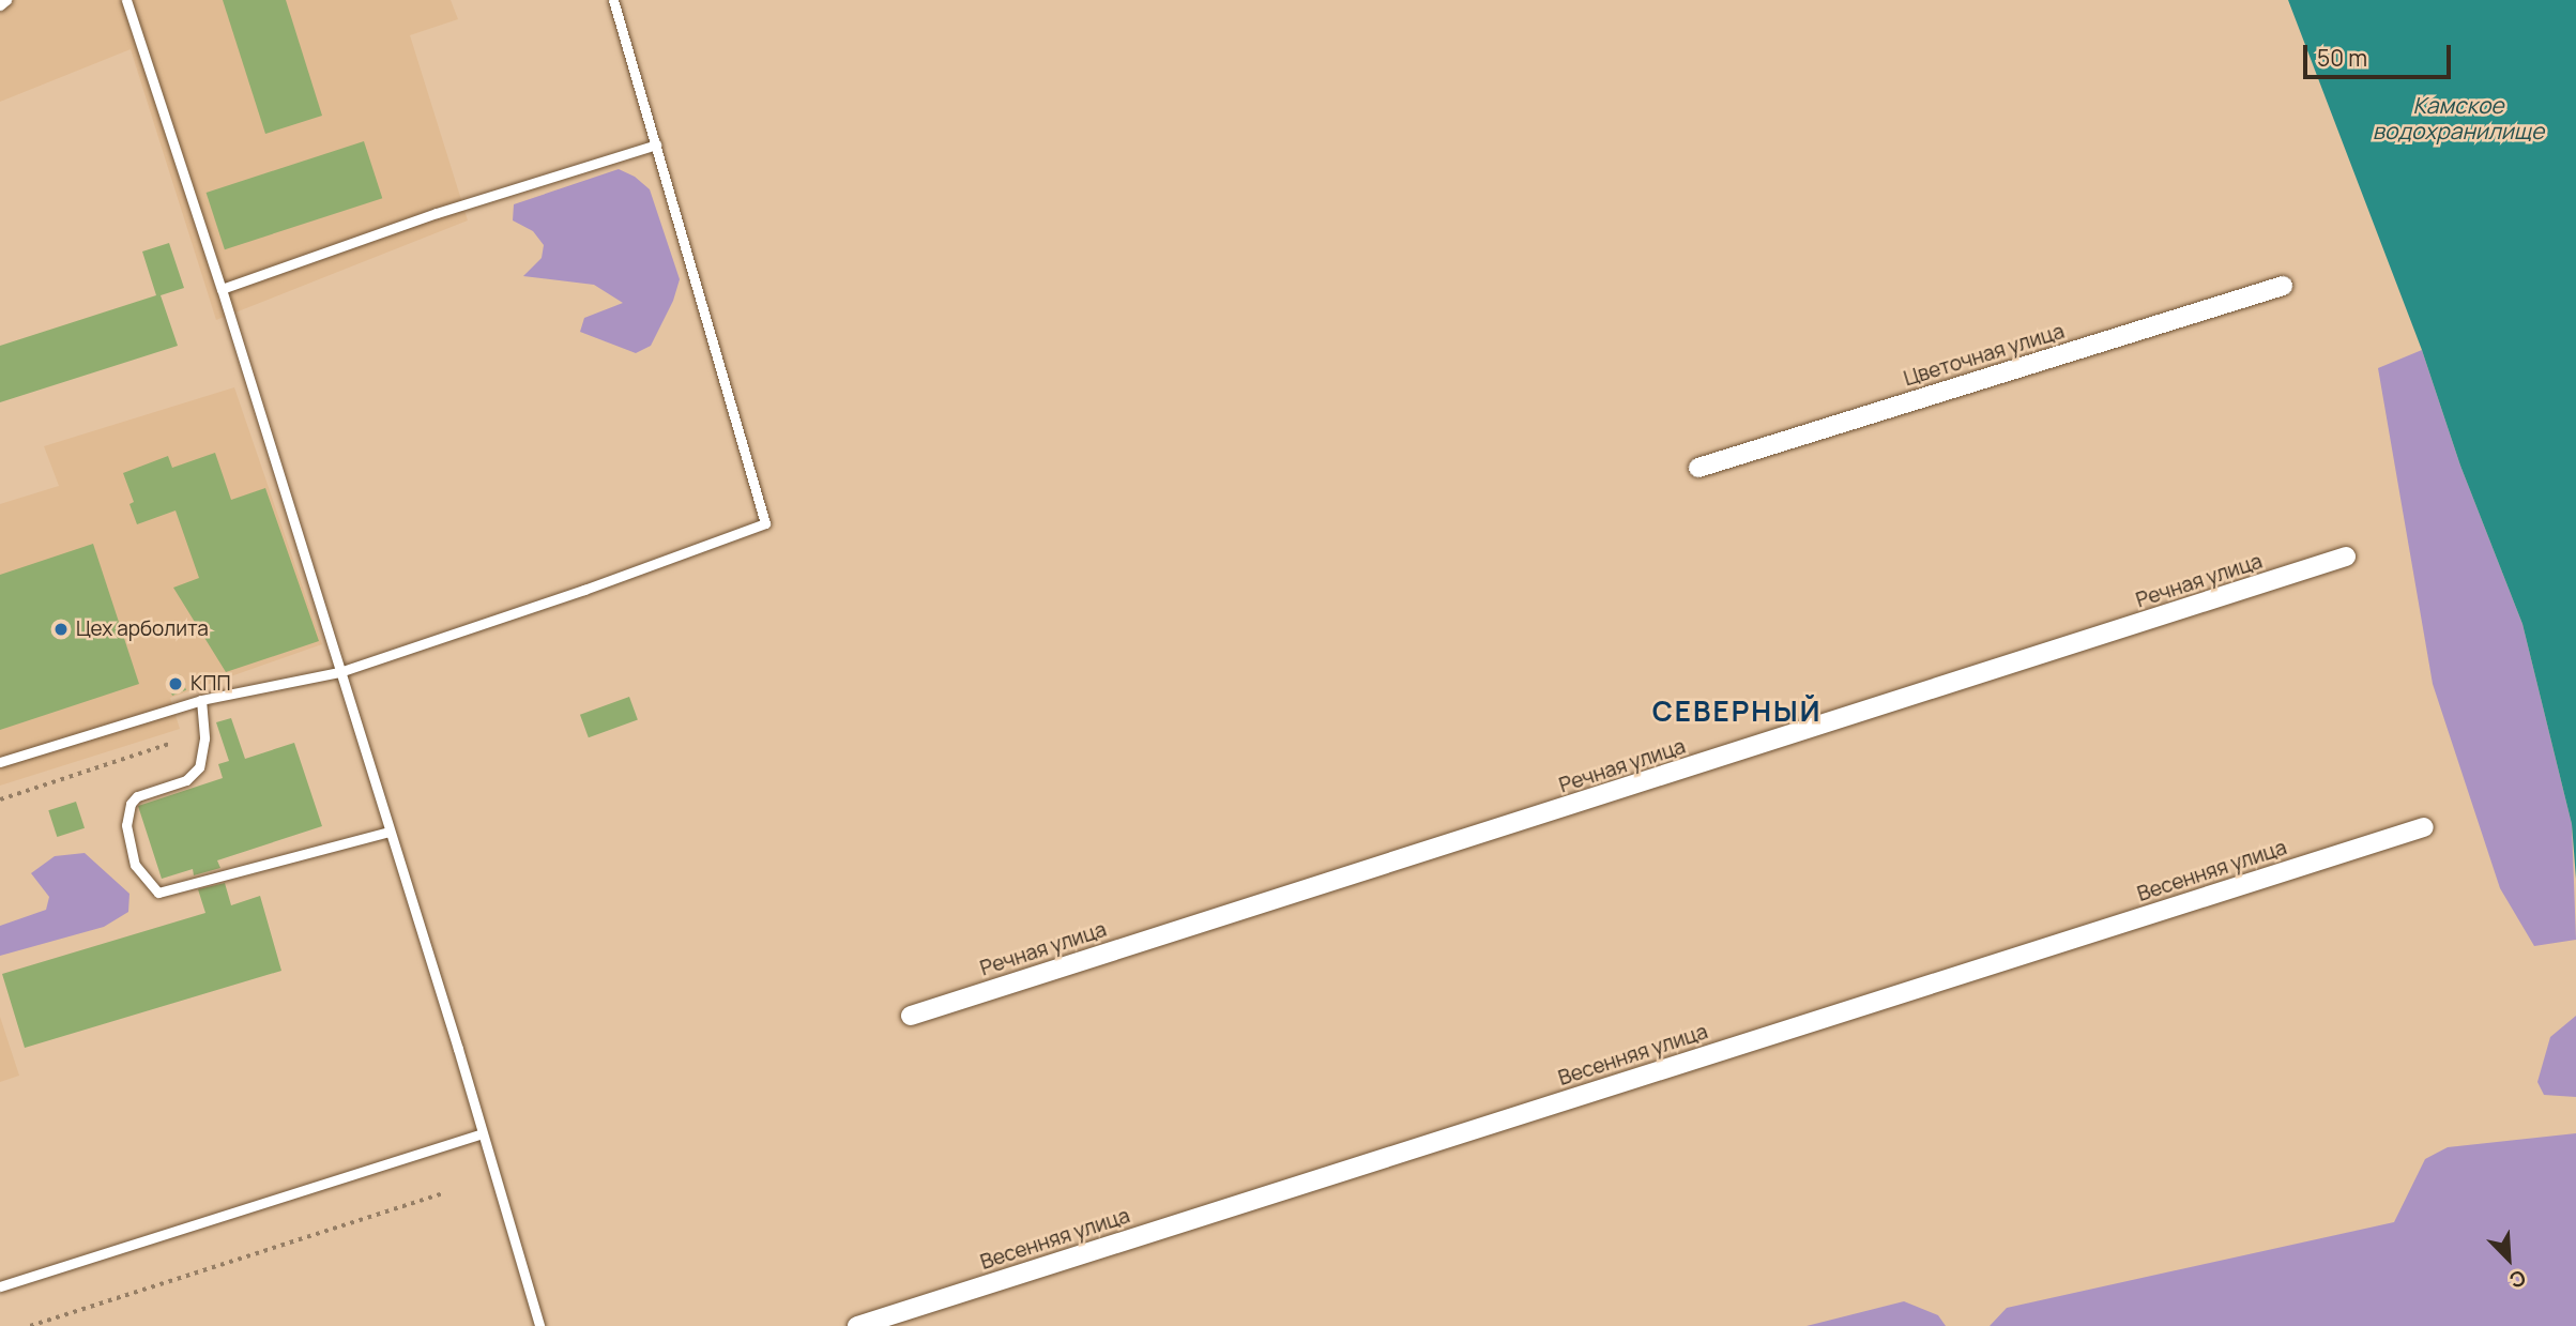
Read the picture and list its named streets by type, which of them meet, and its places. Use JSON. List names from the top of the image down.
{
  "streets": {
    "street": ["Цветочная улица", "Речная улица", "Весенняя улица"]
  },
  "districts": ["СЕВЕРНЫЙ"],
  "water": ["Камское водохранилище"],
  "places": ["Цех арболита", "КПП"],
  "scale_bar": "50 m",
  "north": "bottom right"
}
